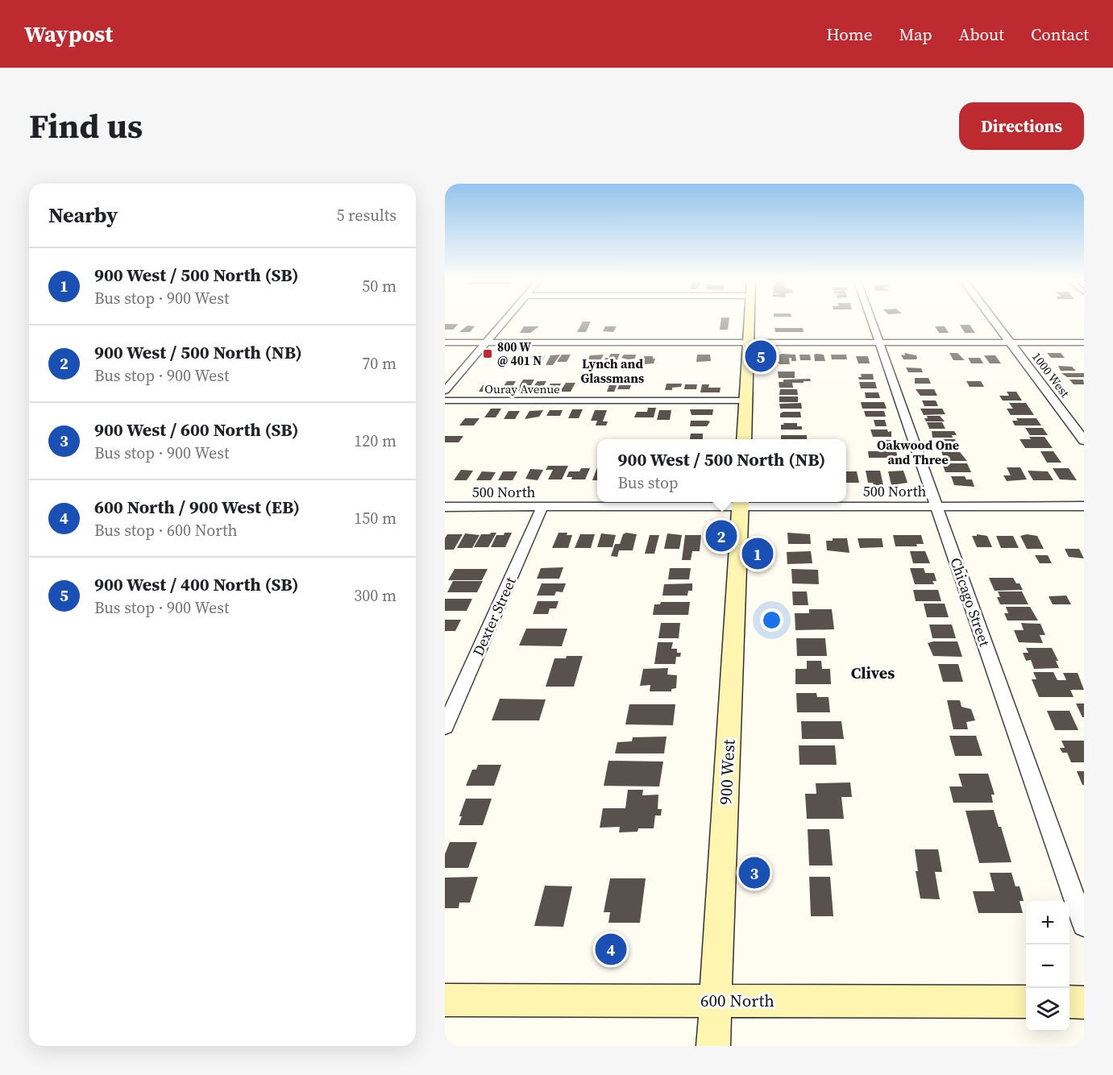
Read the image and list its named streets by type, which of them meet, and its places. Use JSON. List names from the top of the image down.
{
  "streets": {
    "main road": ["900 West", "600 North"],
    "street": [
      "1000 West",
      "Ouray Avenue",
      "500 North",
      "Chicago Street",
      "Dexter Street"
    ]
  },
  "crossings": [
    ["500 North", "Chicago Street"],
    ["500 North", "Dexter Street"],
    ["500 North", "900 West"],
    ["900 West", "600 North"]
  ],
  "districts": ["Lynch and Glassmans", "Oakwood One and Three", "Clives"],
  "places": {
    "transit": ["800 W @ 401 N"]
  },
  "page": {
    "header": "Waypost",
    "nav": [
      "Home",
      "Map",
      "About",
      "Contact"
    ],
    "title": "Find us",
    "buttons": "Directions",
    "heading": ["Nearby", "5 results"],
    "list": [
      {
        "mark": "1",
        "name": "900 West / 500 North (SB)",
        "note": "Bus stop · 900 West",
        "value": "50 m"
      },
      {
        "mark": "2",
        "name": "900 West / 500 North (NB)",
        "note": "Bus stop · 900 West",
        "value": "70 m"
      },
      {
        "mark": "3",
        "name": "900 West / 600 North (SB)",
        "note": "Bus stop · 900 West",
        "value": "120 m"
      },
      {
        "mark": "4",
        "name": "600 North / 900 West (EB)",
        "note": "Bus stop · 600 North",
        "value": "150 m"
      },
      {
        "mark": "5",
        "name": "900 West / 400 North (SB)",
        "note": "Bus stop · 900 West",
        "value": "300 m"
      }
    ],
    "pins": [
      "5",
      "2",
      "1",
      "3",
      "4"
    ],
    "popup": ["900 West / 500 North (NB)", "Bus stop"],
    "map_buttons": ["+", "−"]
  }
}
